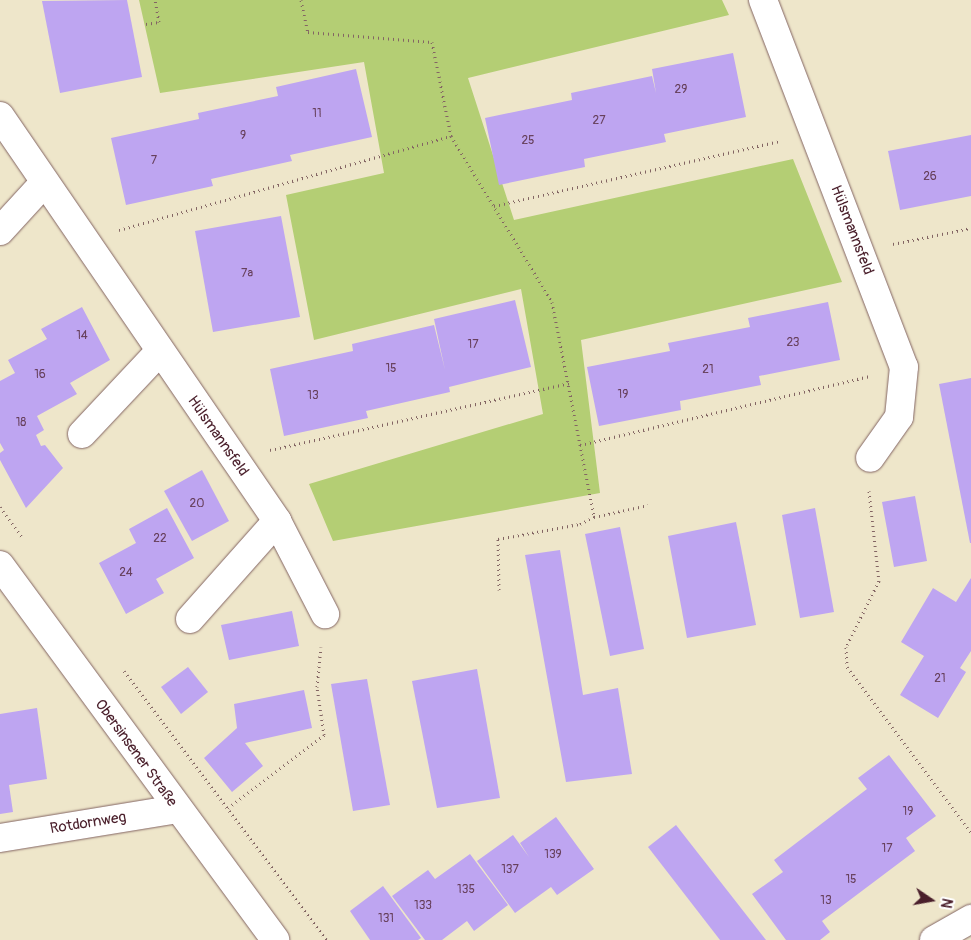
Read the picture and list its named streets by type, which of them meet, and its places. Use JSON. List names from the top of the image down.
{
  "streets": {
    "street": ["Hülsmannsfeld", "Obersinsener Straße", "Rotdornweg"]
  },
  "crossings": [
    ["Obersinsener Straße", "Rotdornweg"]
  ],
  "house_numbers": [
    "29",
    "11",
    "27",
    "9",
    "25",
    "7",
    "26",
    "7a",
    "14",
    "23",
    "17",
    "15",
    "21",
    "16",
    "19",
    "13",
    "18",
    "20",
    "22",
    "24",
    "21",
    "19",
    "17",
    "139",
    "137",
    "15",
    "135",
    "13",
    "133",
    "131"
  ],
  "north": "right"
}
